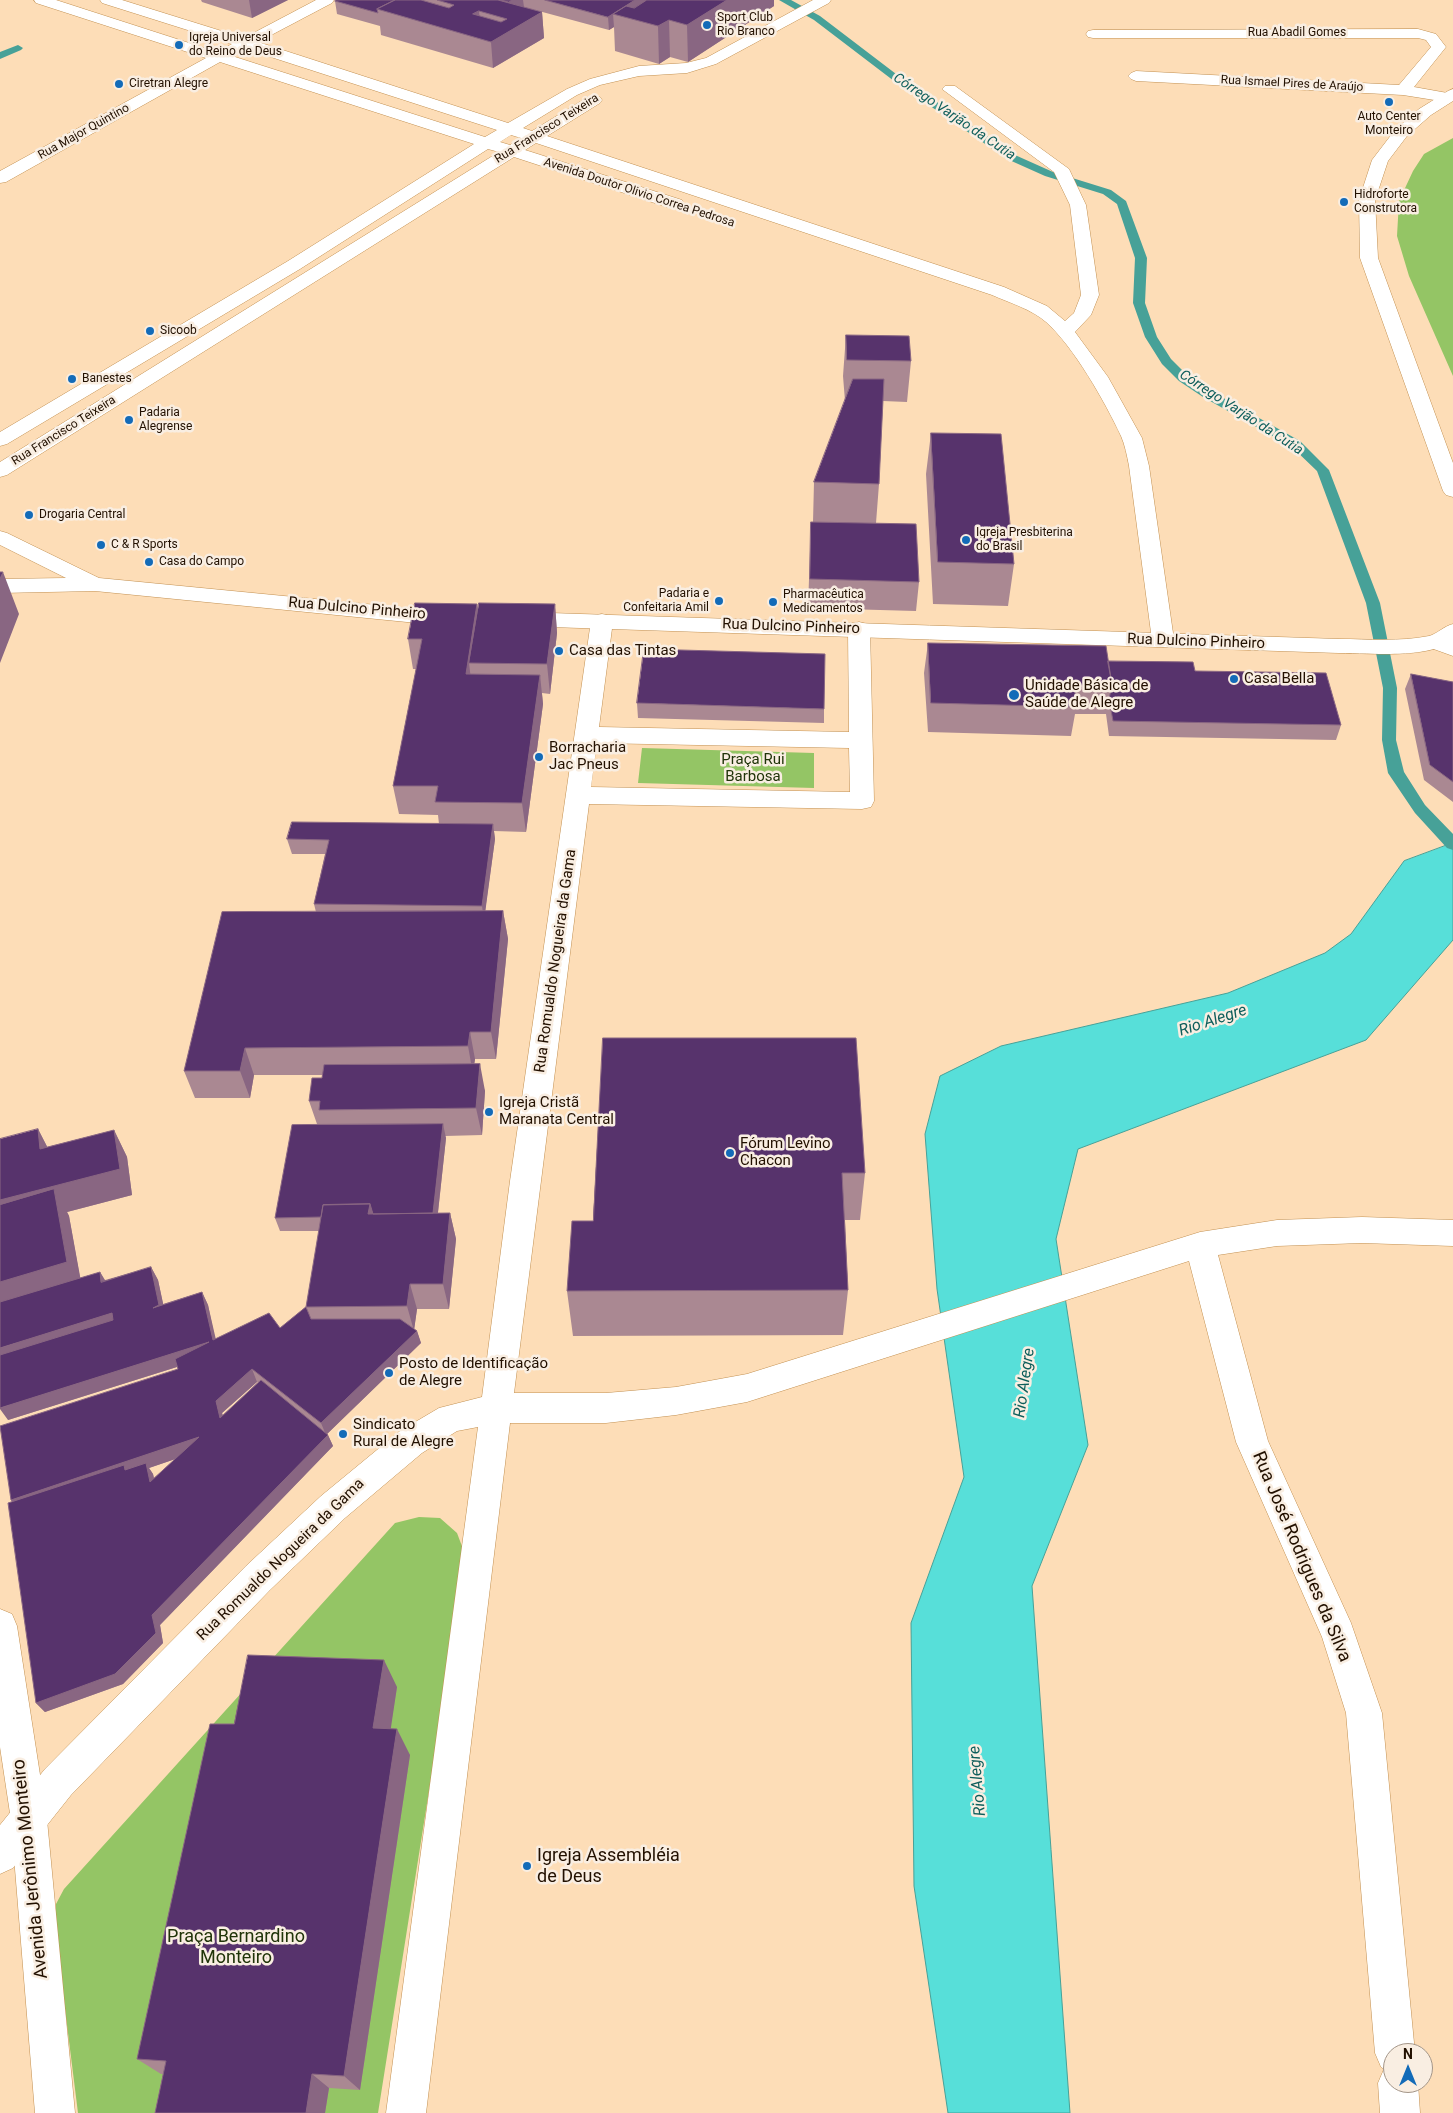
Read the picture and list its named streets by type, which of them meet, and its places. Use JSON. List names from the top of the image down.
{
  "streets": {
    "main road": [
      "Rua Abadil Gomes",
      "Rua Ismael Pires de Araújo",
      "Rua Francisco Teixeira",
      "Rua Major Quintino",
      "Avenida Doutor Olivio Correa Pedrosa",
      "Rua Dulcino Pinheiro",
      "Rua Romualdo Nogueira da Gama",
      "Rua José Rodrigues da Silva",
      "Avenida Jerônimo Monteiro"
    ]
  },
  "crossings": [
    ["Rua Abadil Gomes", "Rua Ismael Pires de Araújo"],
    ["Rua Francisco Teixeira", "Avenida Doutor Olivio Correa Pedrosa"],
    ["Rua Major Quintino", "Avenida Doutor Olivio Correa Pedrosa"],
    ["Avenida Doutor Olivio Correa Pedrosa", "Rua Dulcino Pinheiro"],
    ["Rua Romualdo Nogueira da Gama", "Avenida Jerônimo Monteiro"]
  ],
  "water": ["Córrego Varjão da Cutia", "Rio Alegre"],
  "parks": ["Praça Rui Barbosa", "Praça Bernardino Monteiro"],
  "places": [
    "Sport Club Rio Branco",
    "Igreja Universal do Reino de Deus",
    "Ciretran Alegre",
    "Auto Center Monteiro",
    "Hidroforte Construtora",
    "Sicoob",
    "Banestes",
    "Padaria Alegrense",
    "Drogaria Central",
    "Igreja Presbiterina do Brasil",
    "C & R Sports",
    "Casa do Campo",
    "Padaria e Confeitaria Amil",
    "Pharmacêutica Medicamentos",
    "Casa das Tintas",
    "Casa Bella",
    "Unidade Básica de Saúde de Alegre",
    "Borracharia Jac Pneus",
    "Igreja Cristã Maranata Central",
    "Fórum Levino Chacon",
    "Posto de Identificação de Alegre",
    "Sindicato Rural de Alegre",
    "Igreja Assembléia de Deus"
  ],
  "north": "top"
}
